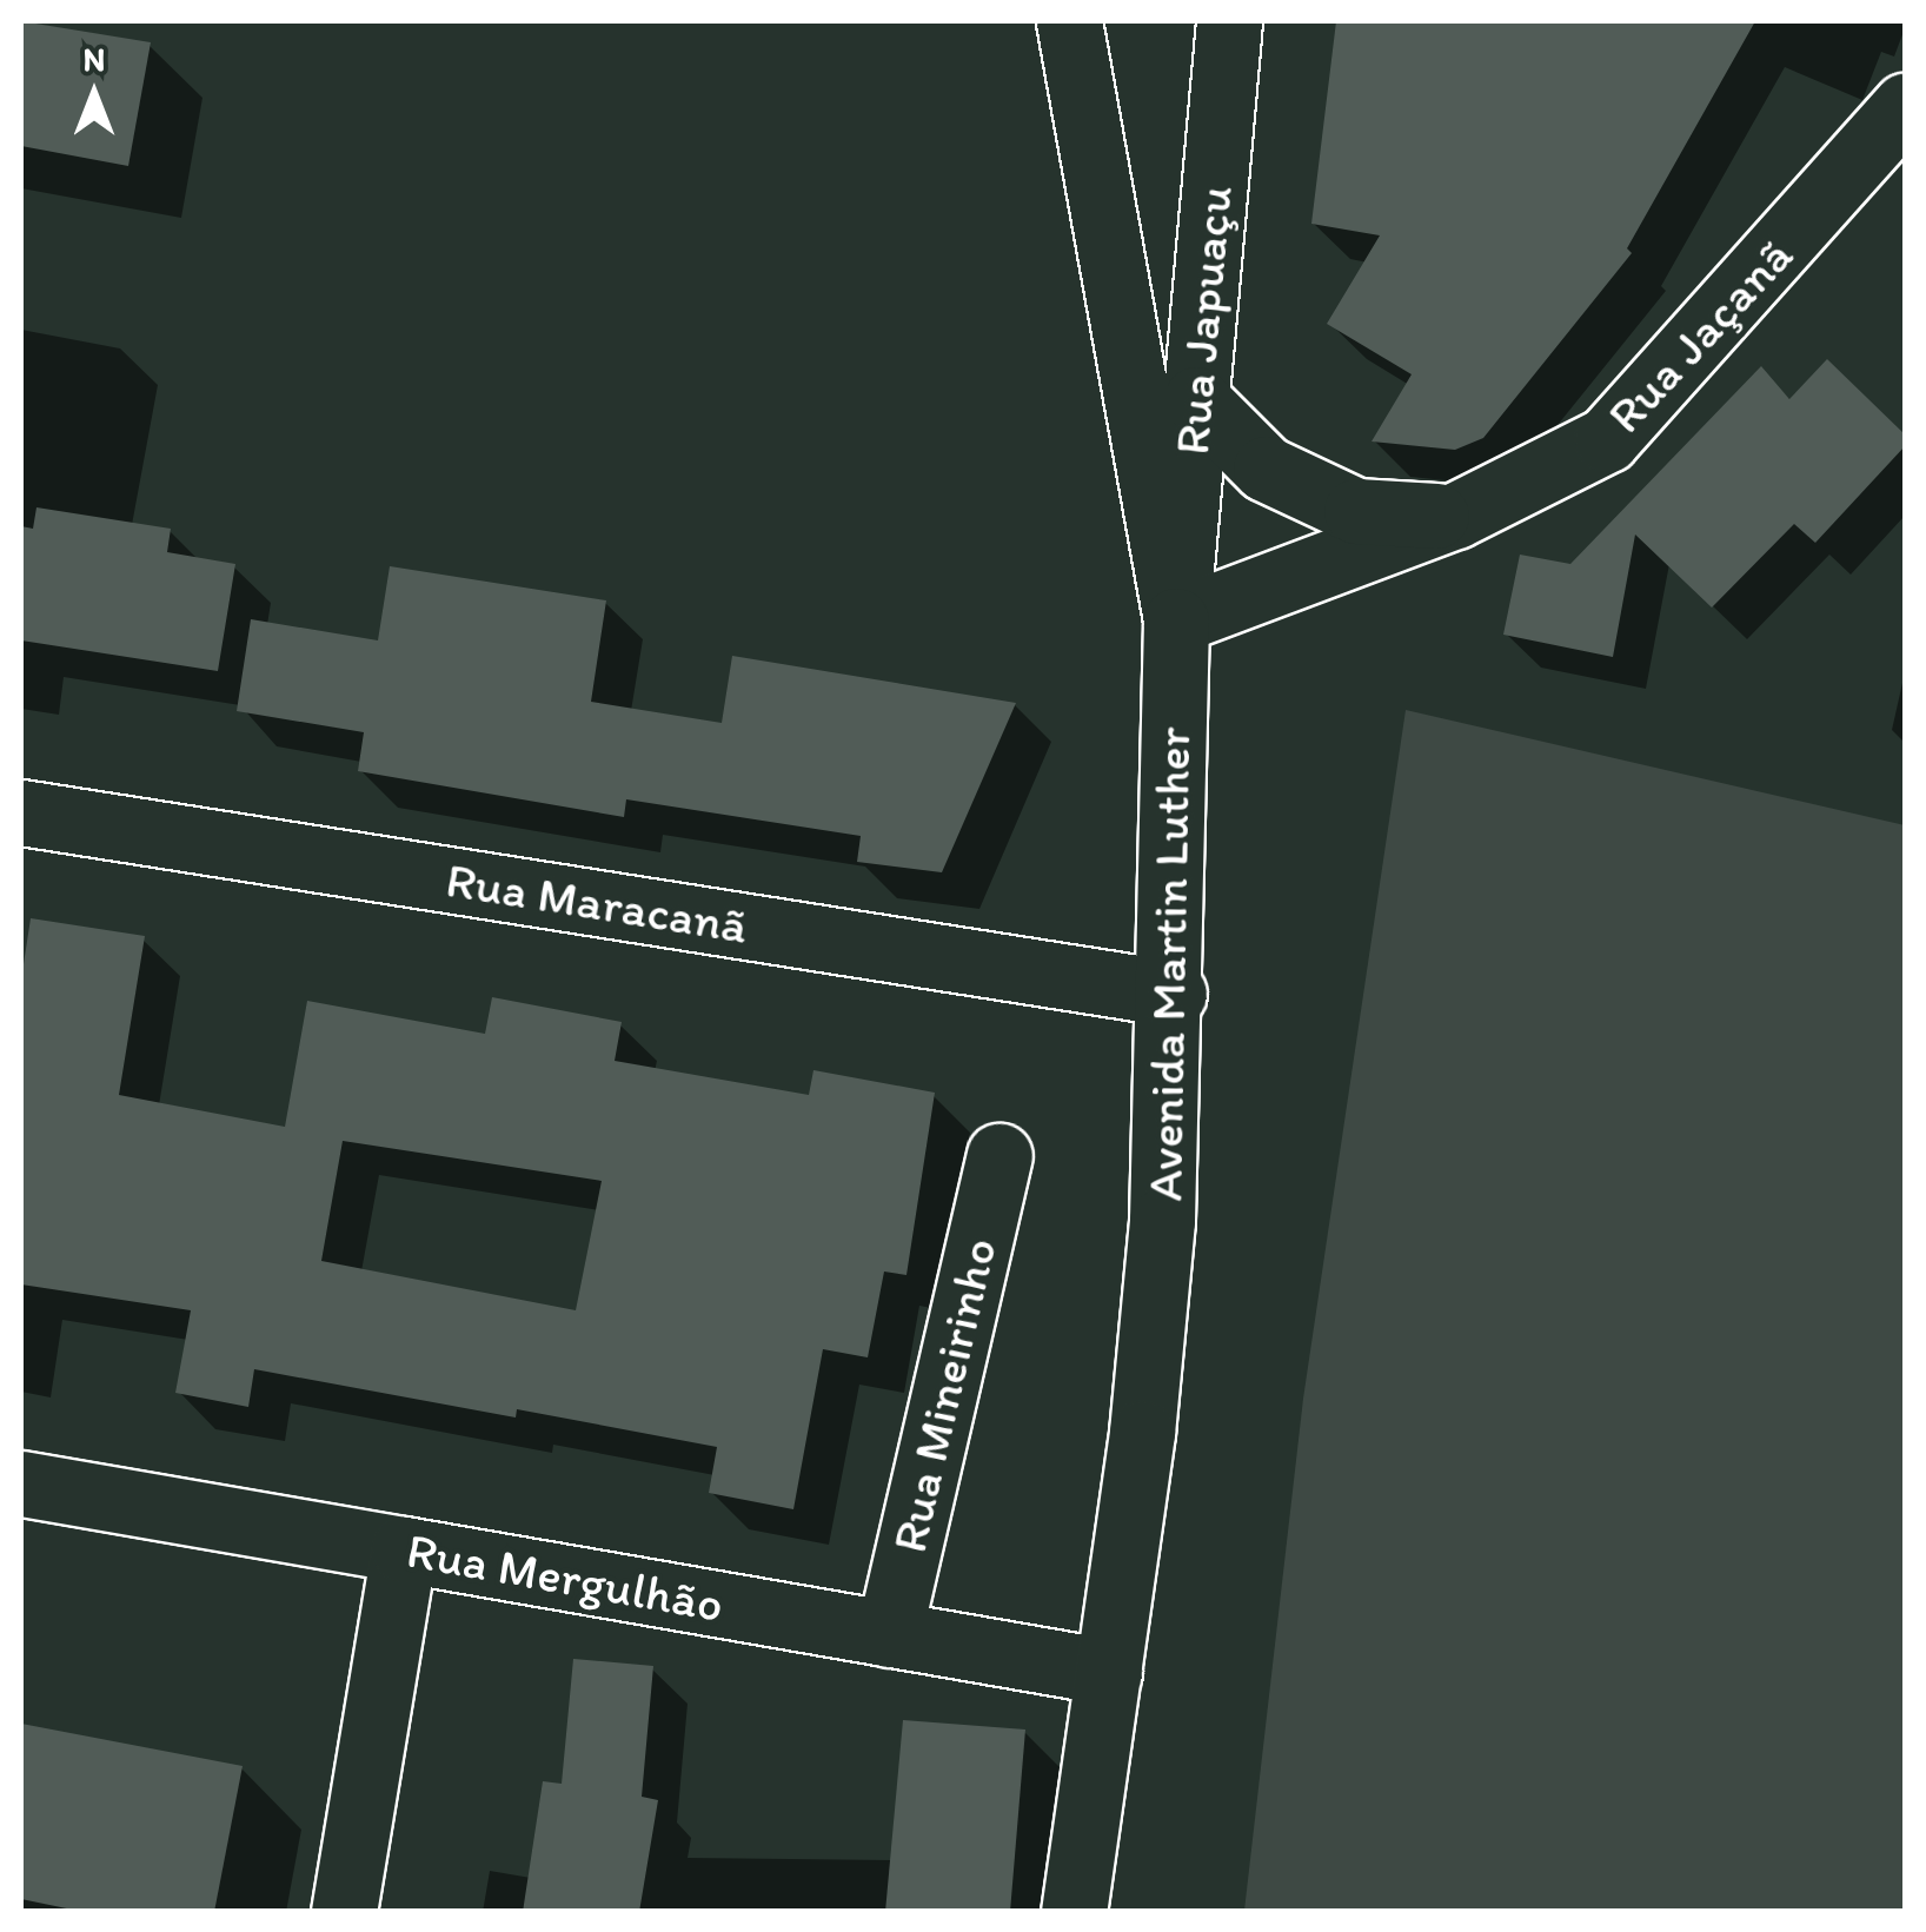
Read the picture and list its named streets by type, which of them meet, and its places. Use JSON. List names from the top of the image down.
{
  "streets": {
    "street": [
      "Rua Japuaçu",
      "Rua Jaçanã",
      "Rua Maracanã",
      "Avenida Martin Luther",
      "Rua Mineirinho",
      "Rua Mergulhão"
    ]
  },
  "crossings": [
    ["Rua Japuaçu", "Rua Jaçanã"],
    ["Rua Japuaçu", "Avenida Martin Luther"],
    ["Rua Jaçanã", "Avenida Martin Luther"],
    ["Rua Maracanã", "Avenida Martin Luther"],
    ["Avenida Martin Luther", "Rua Mergulhão"],
    ["Rua Mineirinho", "Rua Mergulhão"]
  ],
  "north": "top"
}
